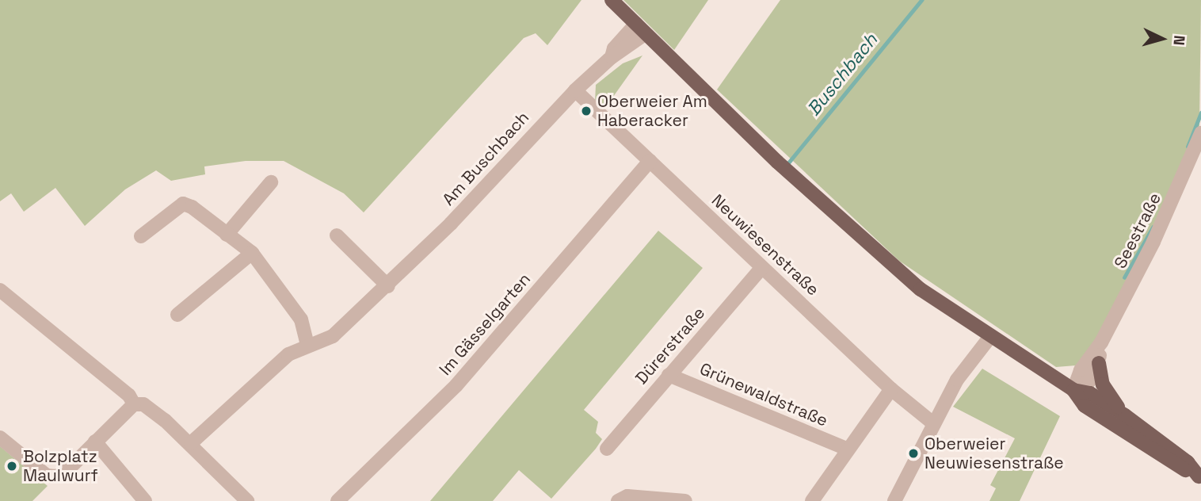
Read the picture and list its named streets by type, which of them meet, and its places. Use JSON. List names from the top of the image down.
{
  "streets": {
    "street": [
      "Am Buschbach",
      "Seestraße",
      "Neuwiesenstraße",
      "Im Gässelgarten",
      "Dürerstraße",
      "Grünewaldstraße"
    ]
  },
  "crossings": [
    ["Am Buschbach", "Neuwiesenstraße"],
    ["Neuwiesenstraße", "Im Gässelgarten"],
    ["Neuwiesenstraße", "Dürerstraße"],
    ["Dürerstraße", "Grünewaldstraße"]
  ],
  "water": ["Buschbach"],
  "places": ["Oberweier Am Haberacker", "Oberweier Neuwiesenstraße", "Bolzplatz Maulwurf"],
  "north": "right"
}
